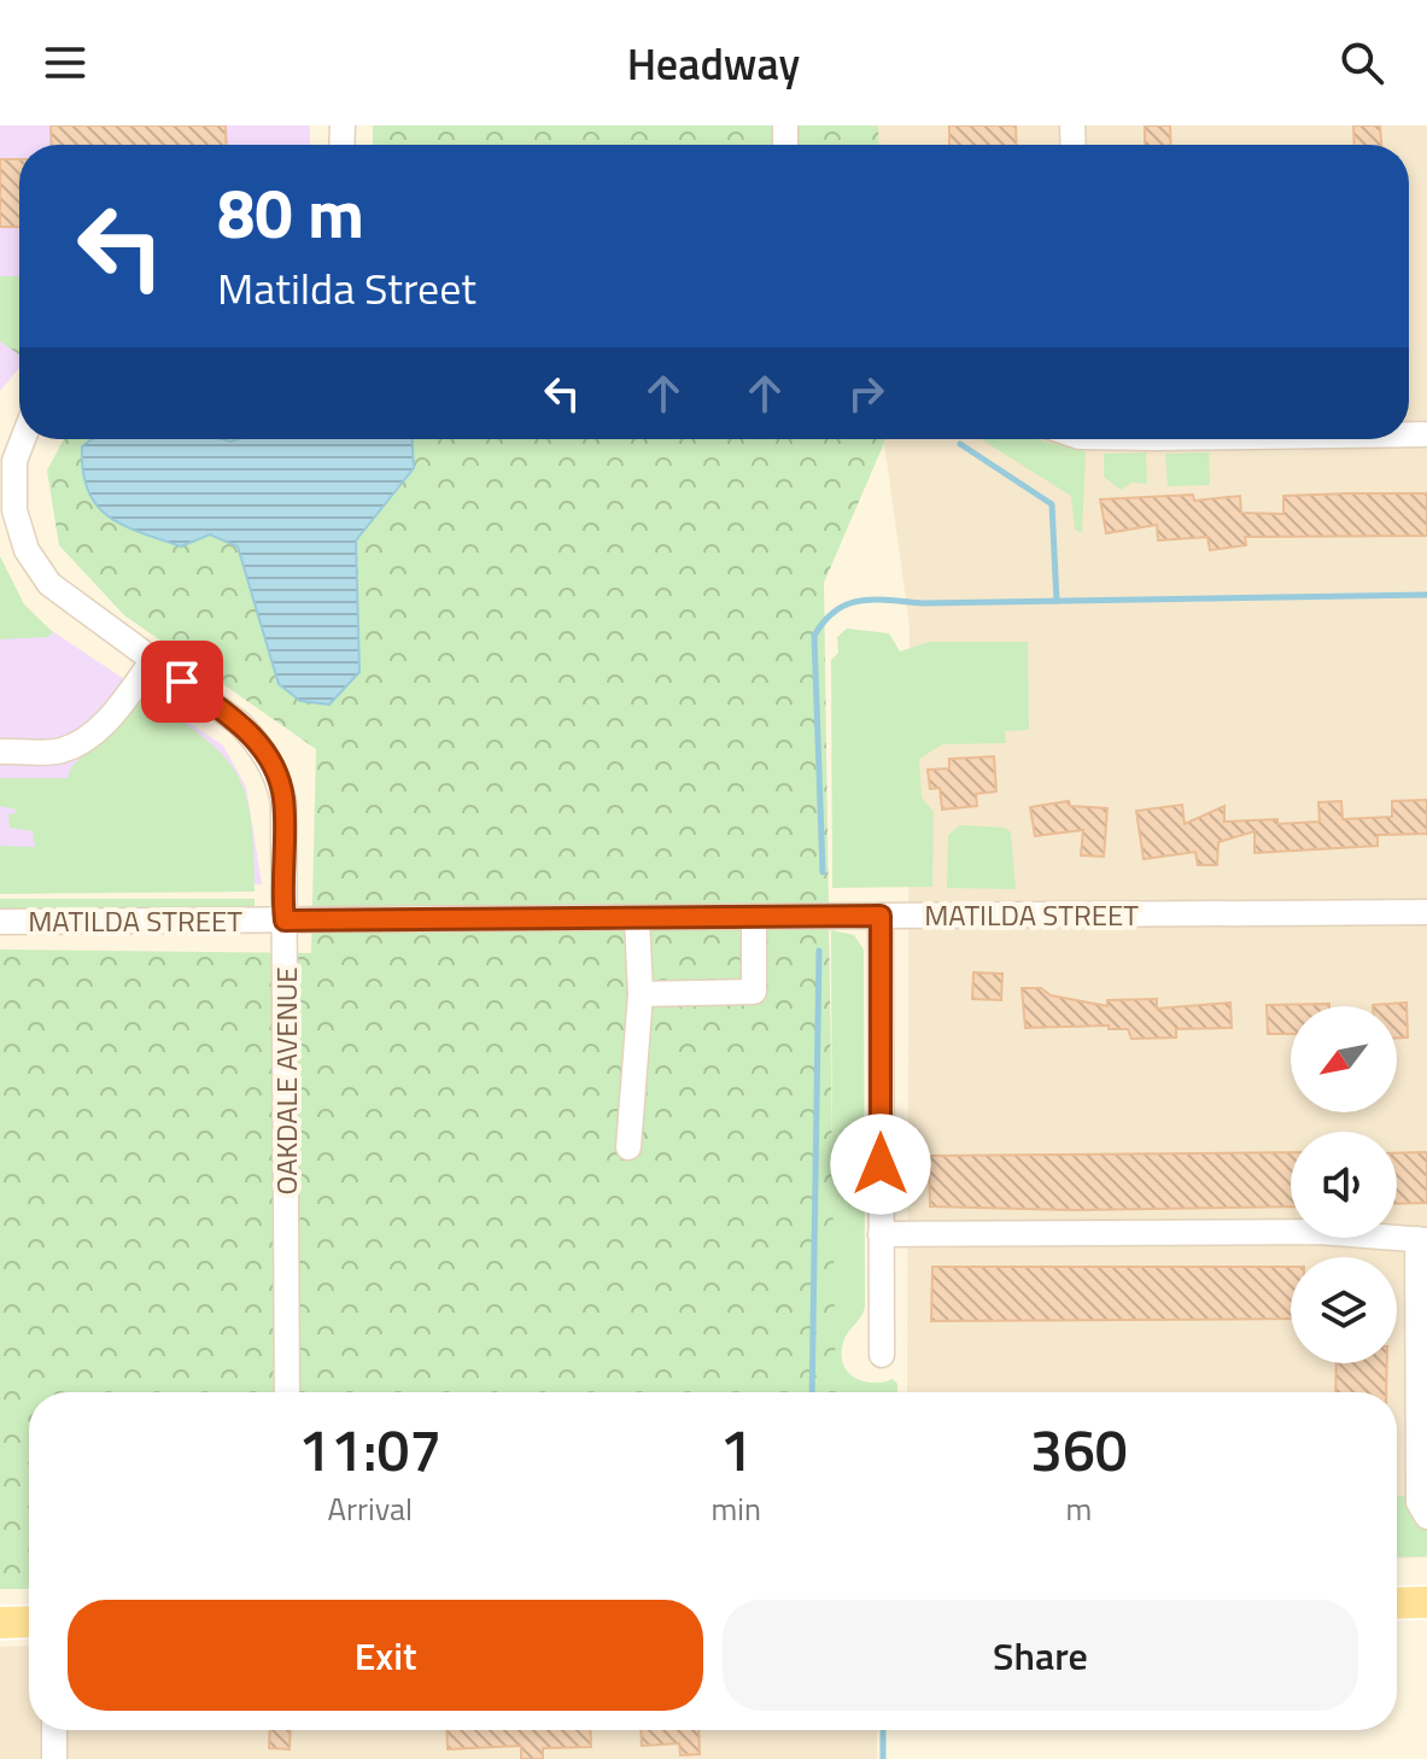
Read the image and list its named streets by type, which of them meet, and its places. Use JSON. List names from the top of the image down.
{
  "streets": {
    "street": ["MATILDA STREET", "OAKDALE AVENUE"]
  },
  "crossings": [
    ["MATILDA STREET", "OAKDALE AVENUE"]
  ],
  "north": "bottom left",
  "page": {
    "header": "Headway",
    "turn": ["80 m", "Matilda Street"],
    "eta": [
      "11:07",
      "Arrival",
      "1",
      "min",
      "360",
      "m"
    ],
    "buttons": ["Exit", "Share"]
  }
}
